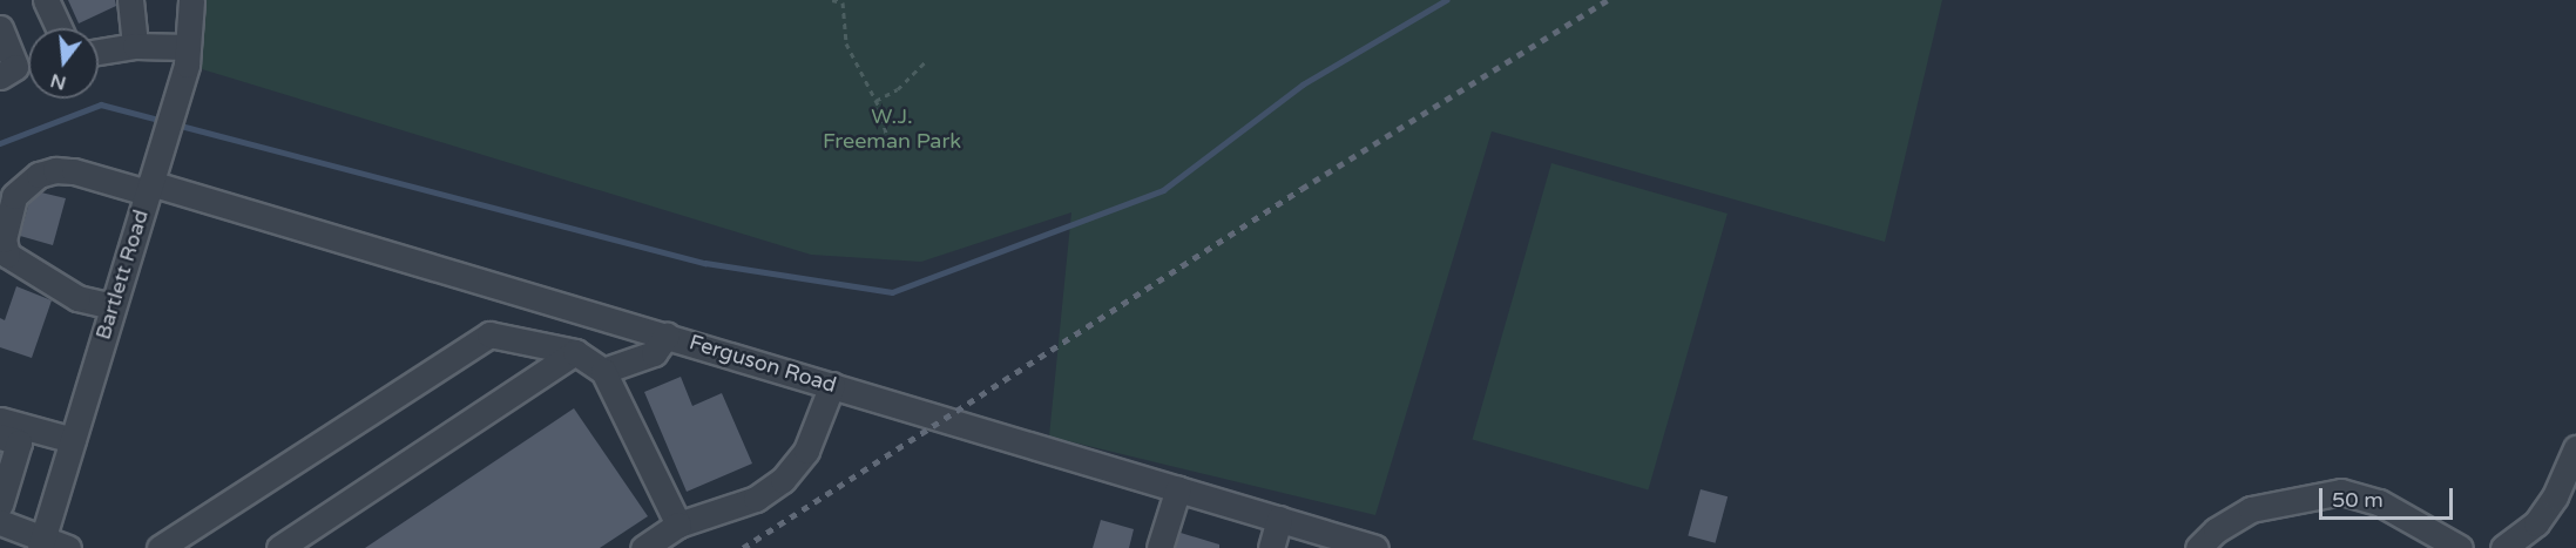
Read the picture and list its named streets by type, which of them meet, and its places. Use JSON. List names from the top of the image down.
{
  "streets": {
    "street": ["Bartlett Road", "Ferguson Road"]
  },
  "crossings": [
    ["Bartlett Road", "Ferguson Road"]
  ],
  "parks": ["W.J. Freeman Park"],
  "scale_bar": "50 m",
  "north": "bottom"
}
